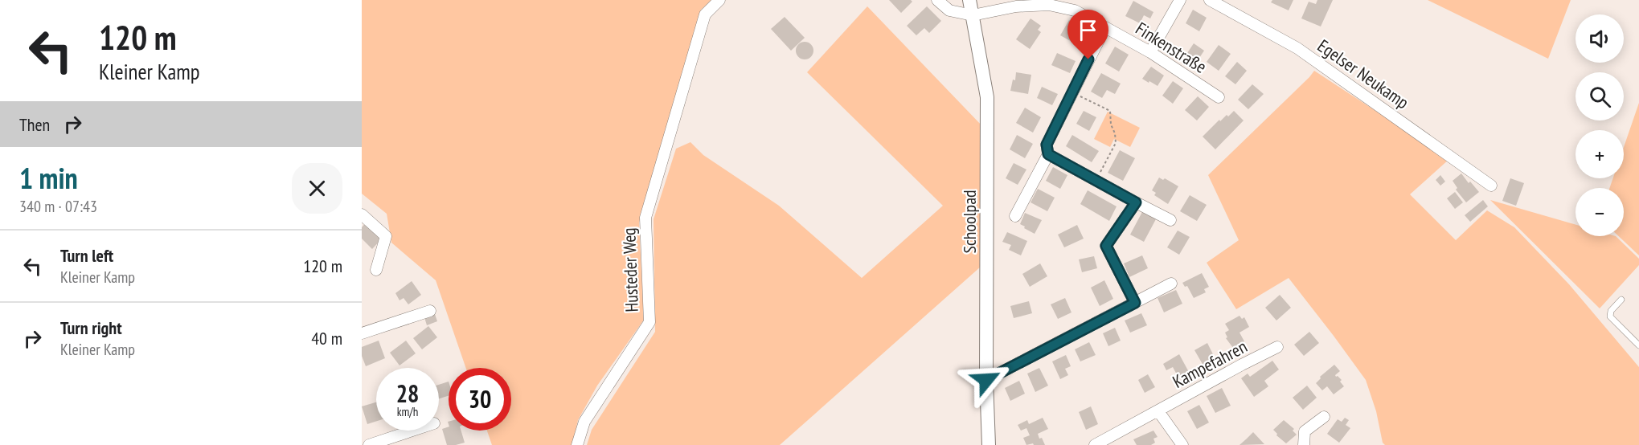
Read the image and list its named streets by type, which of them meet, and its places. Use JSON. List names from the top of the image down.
{
  "streets": {
    "street": [
      "Finkenstraße",
      "Egelser Neukamp",
      "Schoolpad",
      "Husteder Weg",
      "Kampefahren"
    ]
  },
  "crossings": [
    ["Finkenstraße", "Schoolpad"]
  ],
  "page": {
    "turn": ["120 m", "Kleiner Kamp"],
    "map_buttons": ["+", "−"],
    "then": "Then",
    "heading": ["1 min", "340 m · 07:43"],
    "list": [
      {
        "name": "Turn left",
        "note": "Kleiner Kamp",
        "value": "120 m"
      },
      {
        "name": "Turn right",
        "note": "Kleiner Kamp",
        "value": "40 m"
      }
    ],
    "speed": "28 km/h",
    "limit": "30"
  }
}
